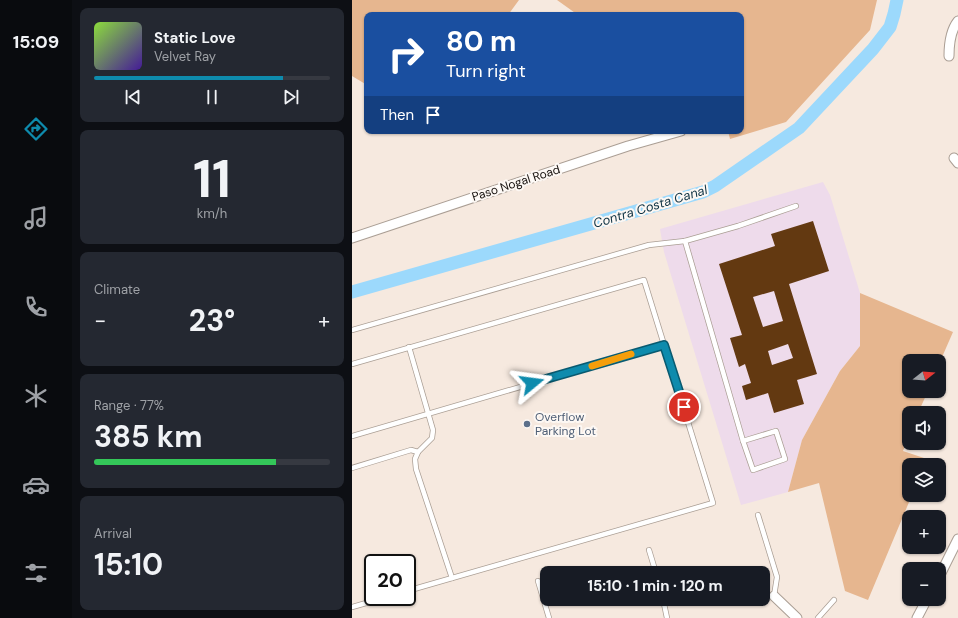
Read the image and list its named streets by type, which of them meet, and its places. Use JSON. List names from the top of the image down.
{
  "streets": {
    "street": ["Paso Nogal Road"]
  },
  "water": ["Contra Costa Canal"],
  "places": ["Overflow Parking Lot"],
  "north": "right",
  "page": {
    "tabs": "15:09",
    "turn": ["80 m", "Turn right"],
    "song": ["Static Love", "Velvet Ray"],
    "then": "Then",
    "tile": [
      ["11", "km/h"],
      "Climate",
      ["Range · 77%", "385 km"],
      ["Arrival", "15:10"]
    ],
    "heat": ["−", "23°", "+"],
    "map_buttons": ["+", "−"],
    "limit": "20",
    "trip": "15:10 · 1 min · 120 m"
  }
}
